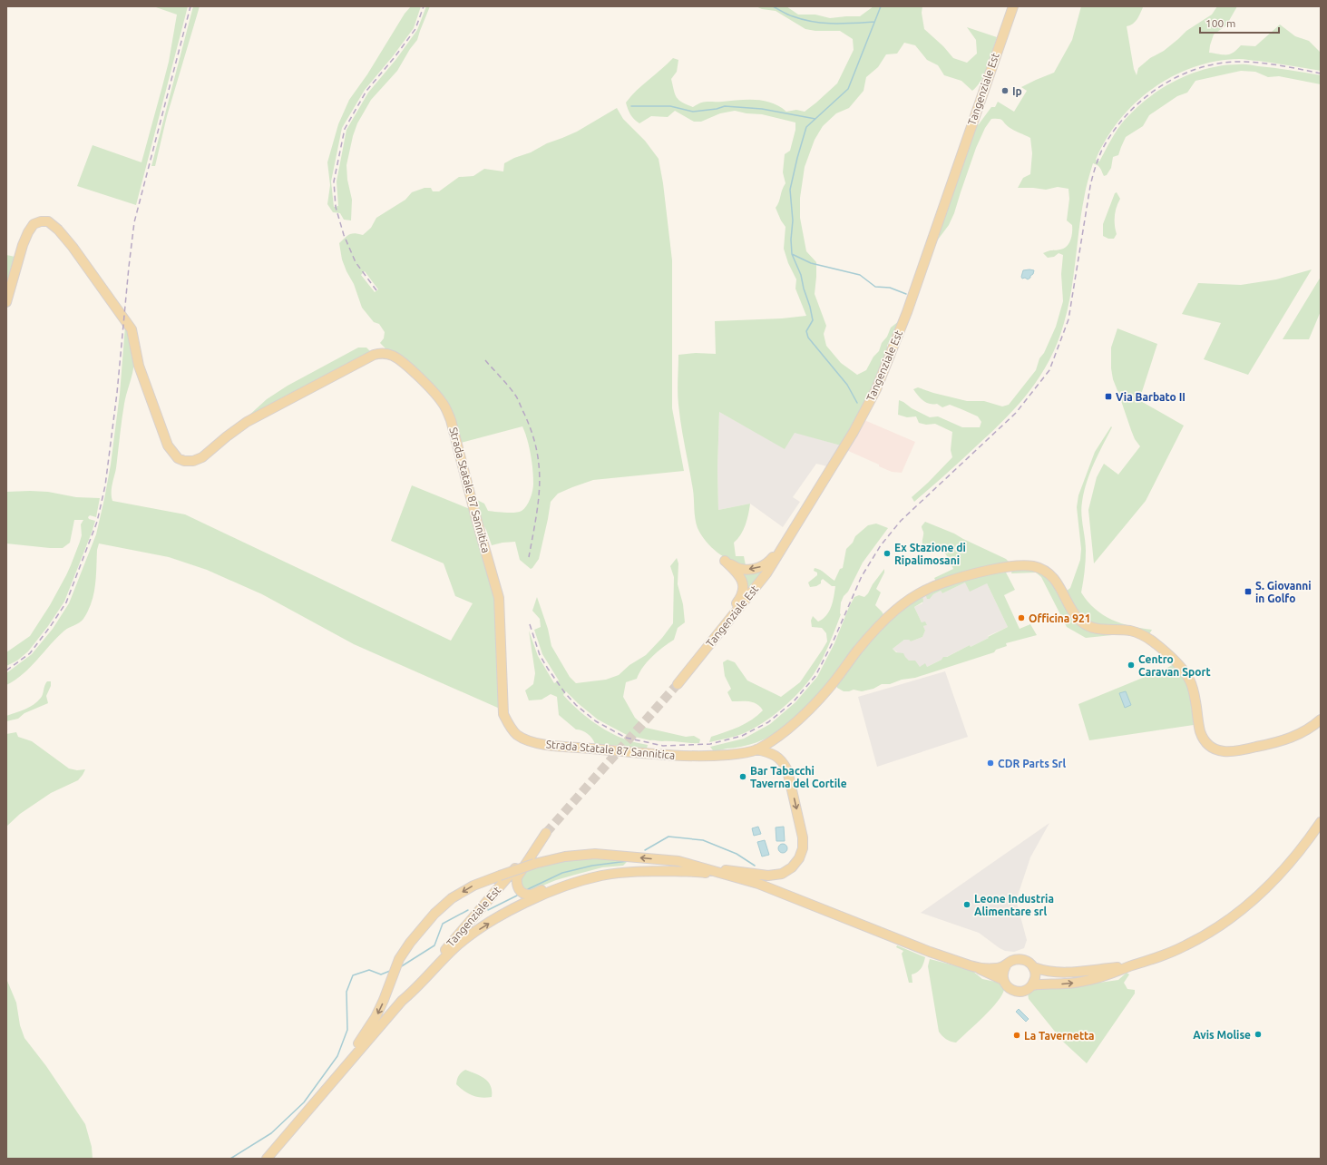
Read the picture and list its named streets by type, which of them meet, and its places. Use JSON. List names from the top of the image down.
{
  "streets": {
    "main road": ["Tangenziale Est", "Strada Statale 87 Sannitica"]
  },
  "places": {
    "other": [
      "Ip",
      "Ex Stazione di Ripalimosani",
      "Officina 921",
      "Centro Caravan Sport",
      "CDR Parts Srl",
      "Bar Tabacchi Taverna del Cortile",
      "Leone Industria Alimentare srl",
      "Avis Molise",
      "La Tavernetta"
    ],
    "transit": ["Via Barbato II", "S. Giovanni in Golfo"]
  },
  "scale_bar": "100 m"
}
